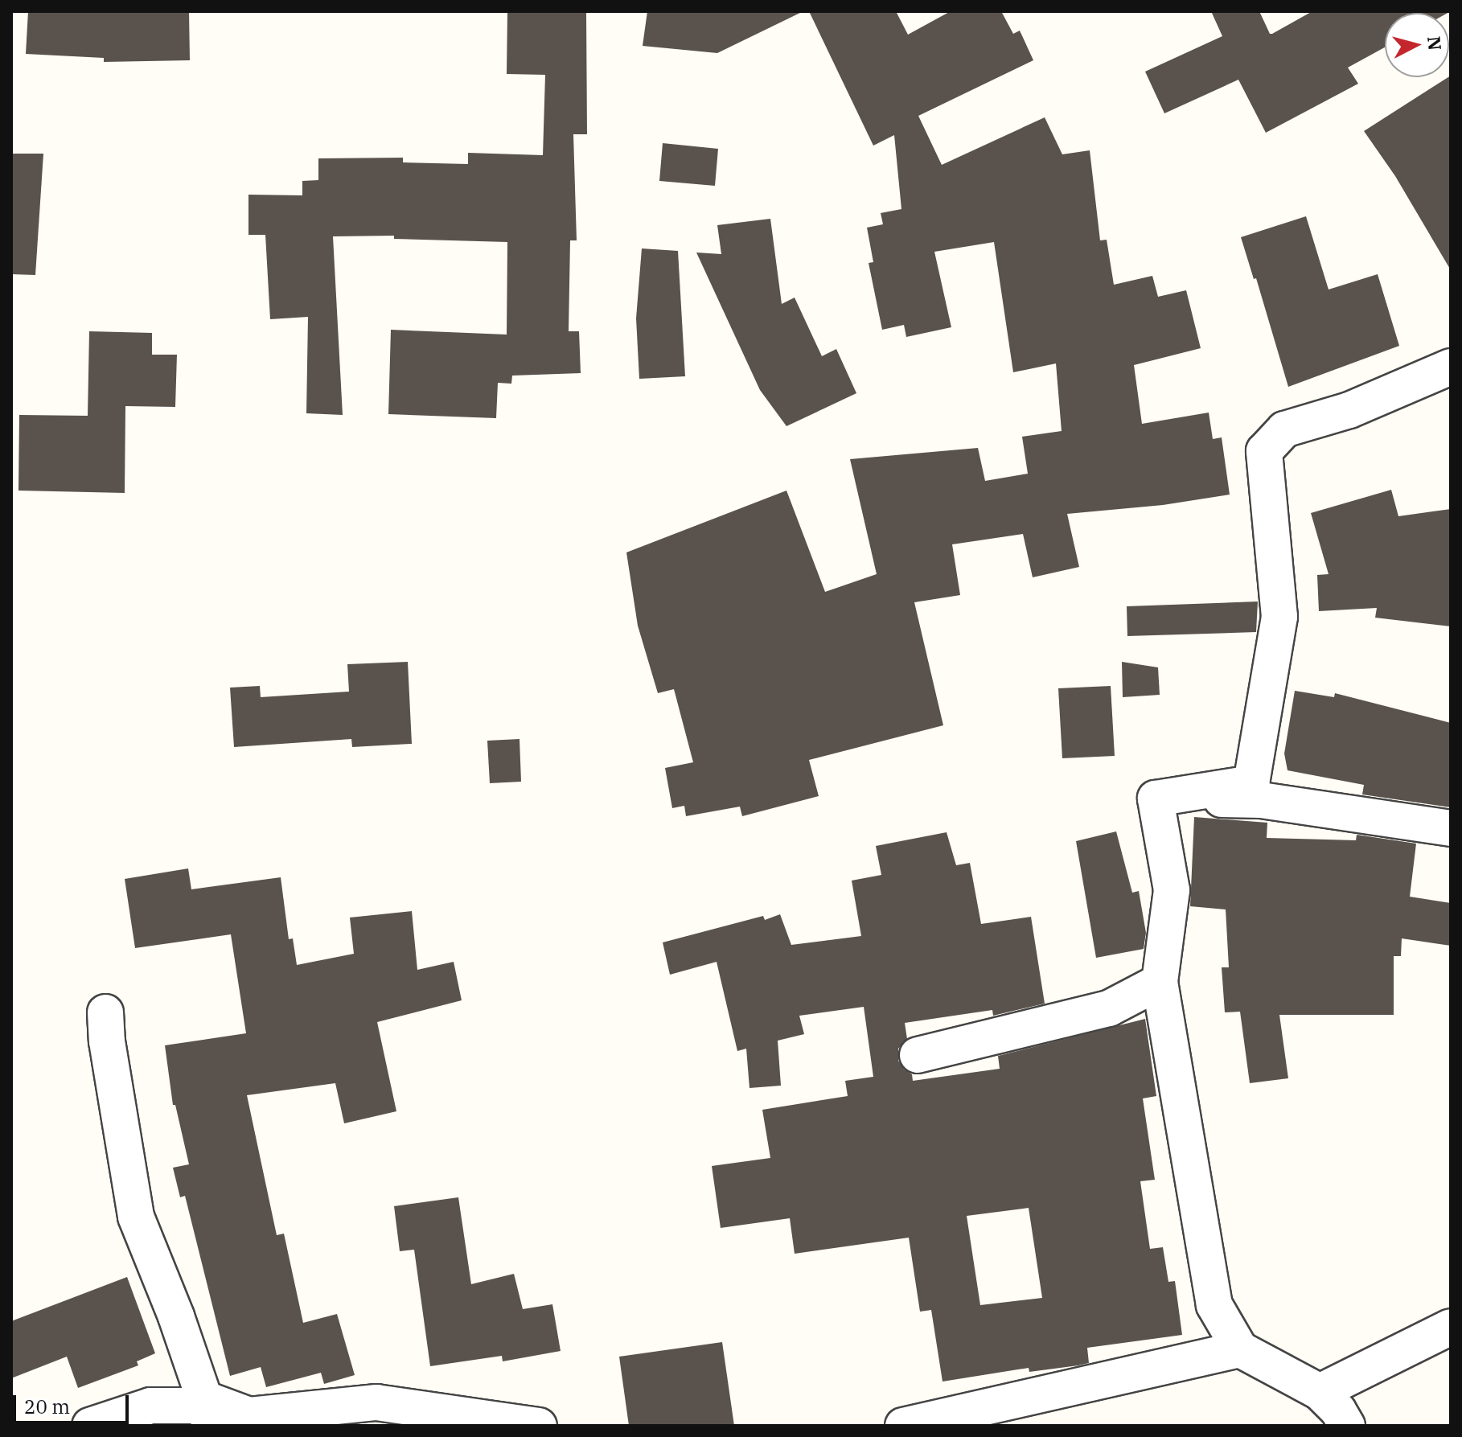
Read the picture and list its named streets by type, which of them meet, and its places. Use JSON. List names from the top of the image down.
{
  "scale_bar": "20 m",
  "north": "right"
}
